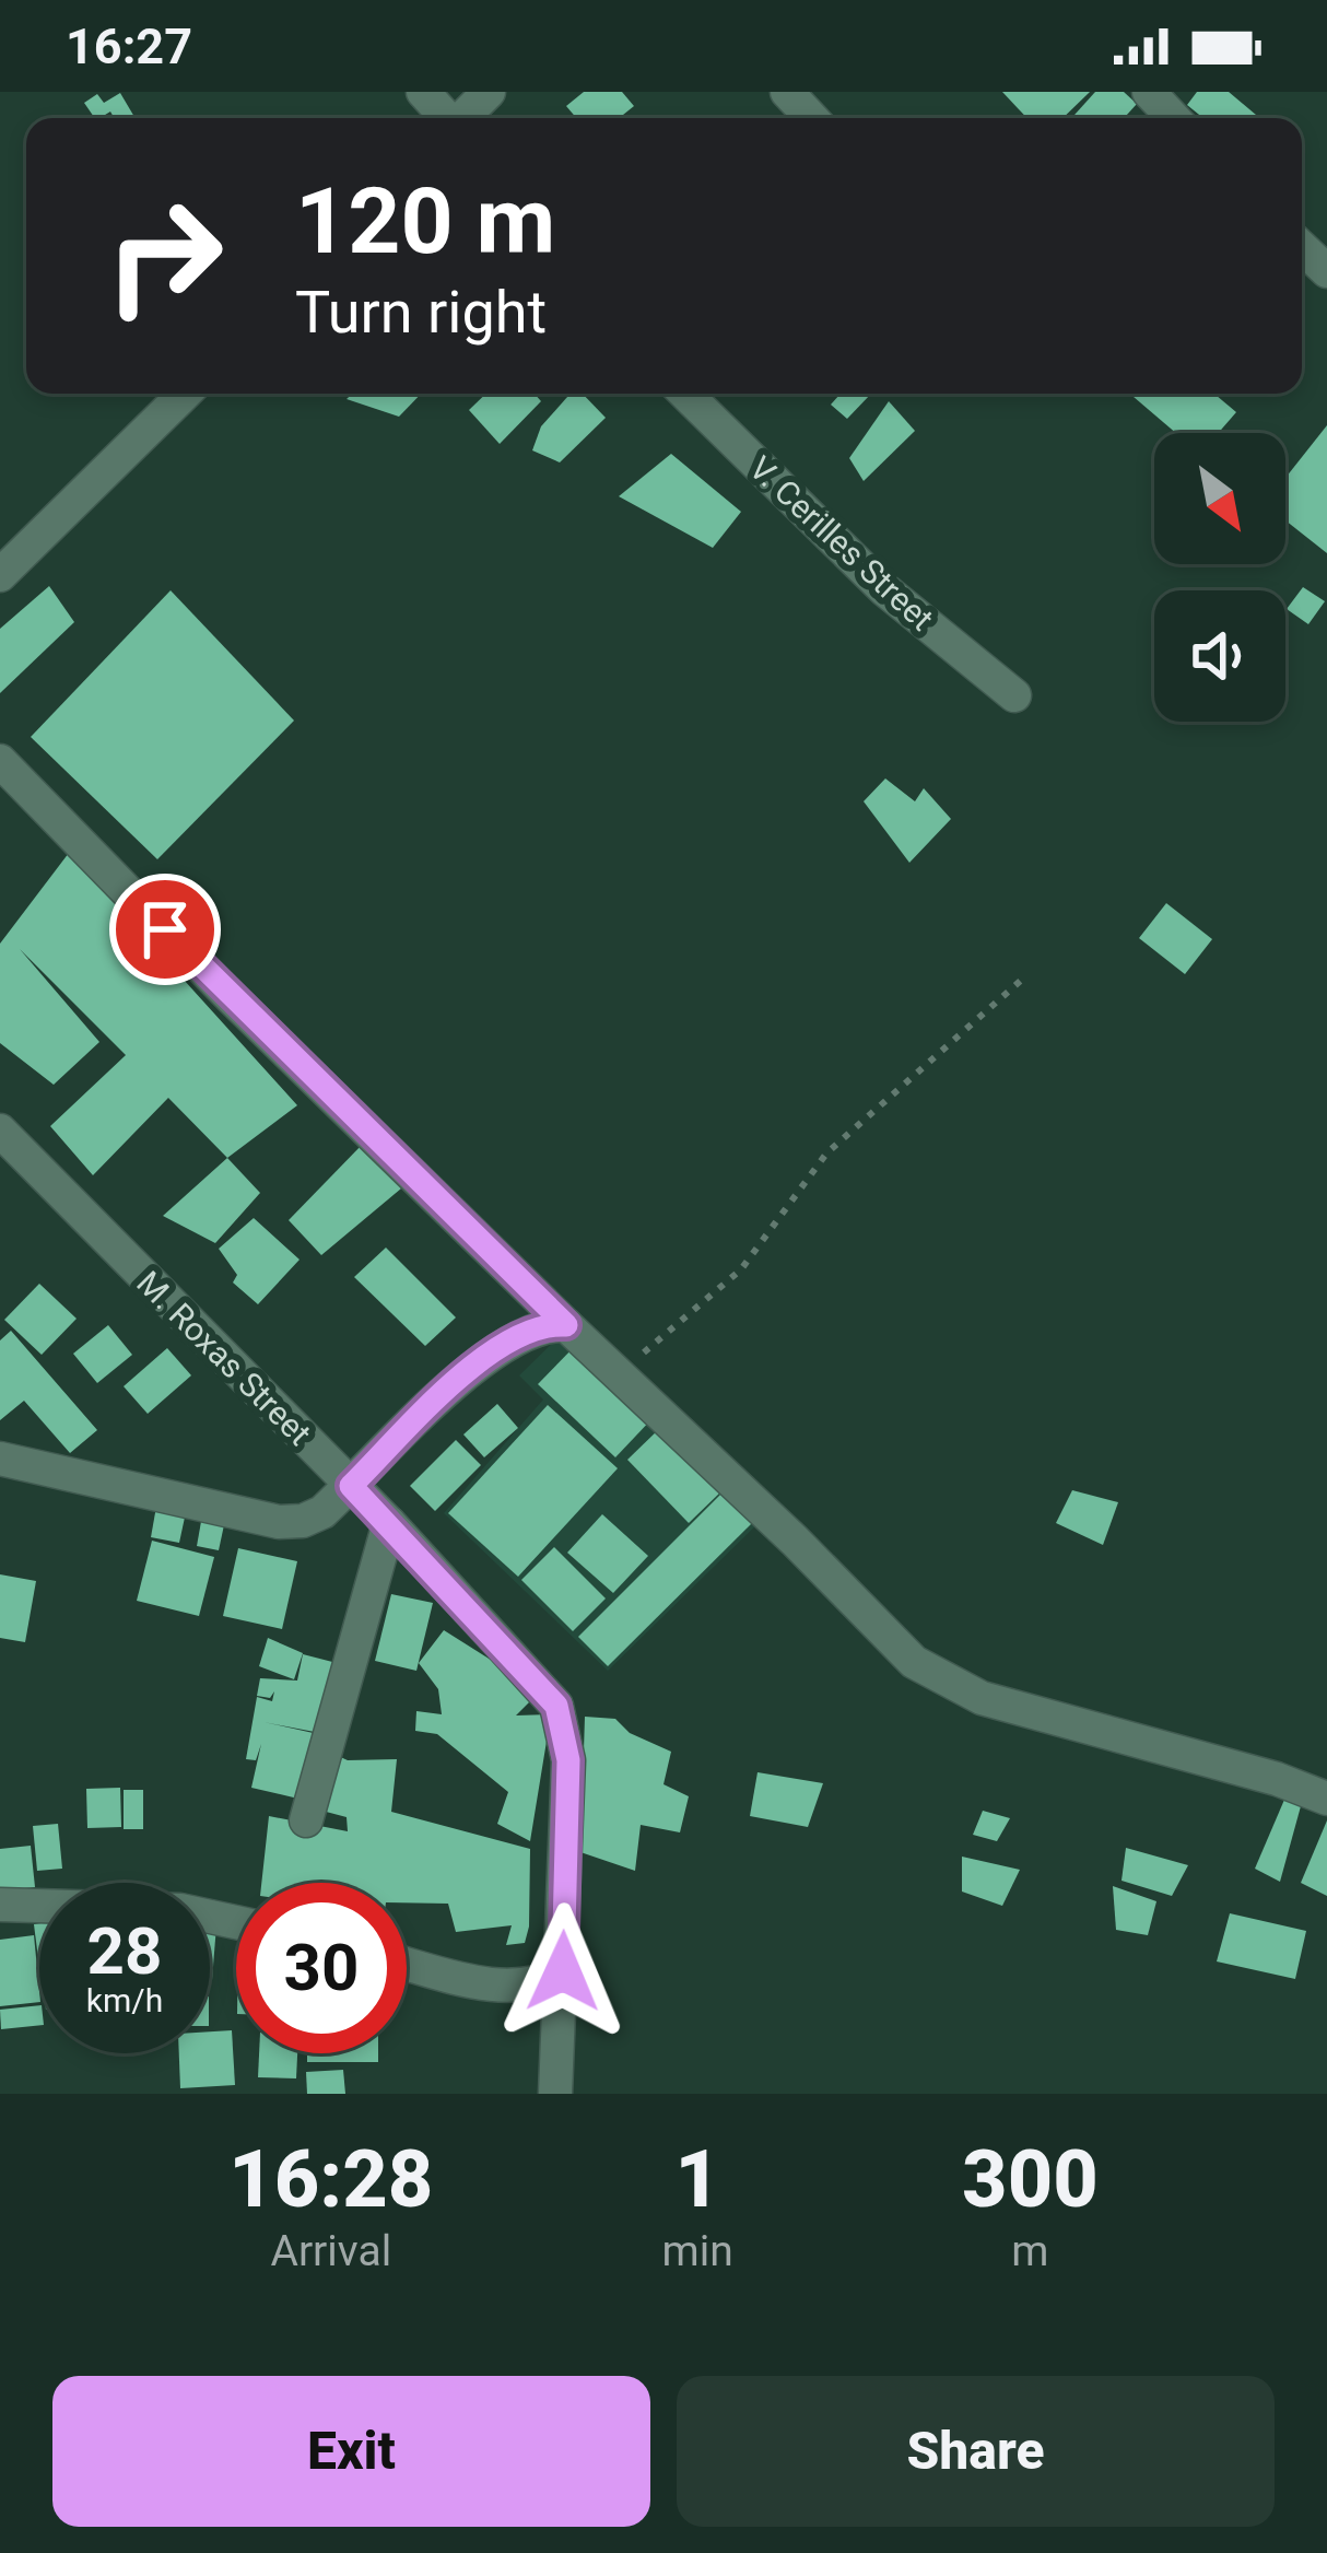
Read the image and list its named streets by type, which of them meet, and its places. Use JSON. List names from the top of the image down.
{
  "streets": {
    "street": ["V. Cerilles Street", "M. Roxas Street"]
  },
  "north": "bottom right",
  "page": {
    "status": "16:27",
    "turn": ["120 m", "Turn right"],
    "speed": "28 km/h",
    "limit": "30",
    "eta": [
      "16:28",
      "Arrival",
      "1",
      "min",
      "300",
      "m"
    ],
    "buttons": ["Exit", "Share"]
  }
}
